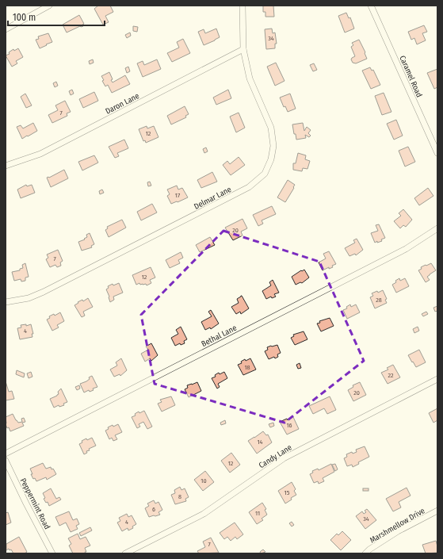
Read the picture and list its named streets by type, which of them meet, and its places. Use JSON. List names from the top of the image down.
{
  "streets": {
    "street": [
      "Caramel Road",
      "Daron Lane",
      "Delmar Lane",
      "Bethal Lane",
      "Candy Lane",
      "Peppermint Road",
      "Marshmellow Drive"
    ]
  },
  "crossings": [
    ["Daron Lane", "Delmar Lane"]
  ],
  "house_numbers": [
    "34",
    "7",
    "12",
    "17",
    "20",
    "7",
    "12",
    "28",
    "4",
    "18",
    "22",
    "20",
    "16",
    "14",
    "12",
    "10",
    "15",
    "8",
    "6",
    "11",
    "34",
    "4",
    "7"
  ],
  "scale_bar": "100 m"
}
